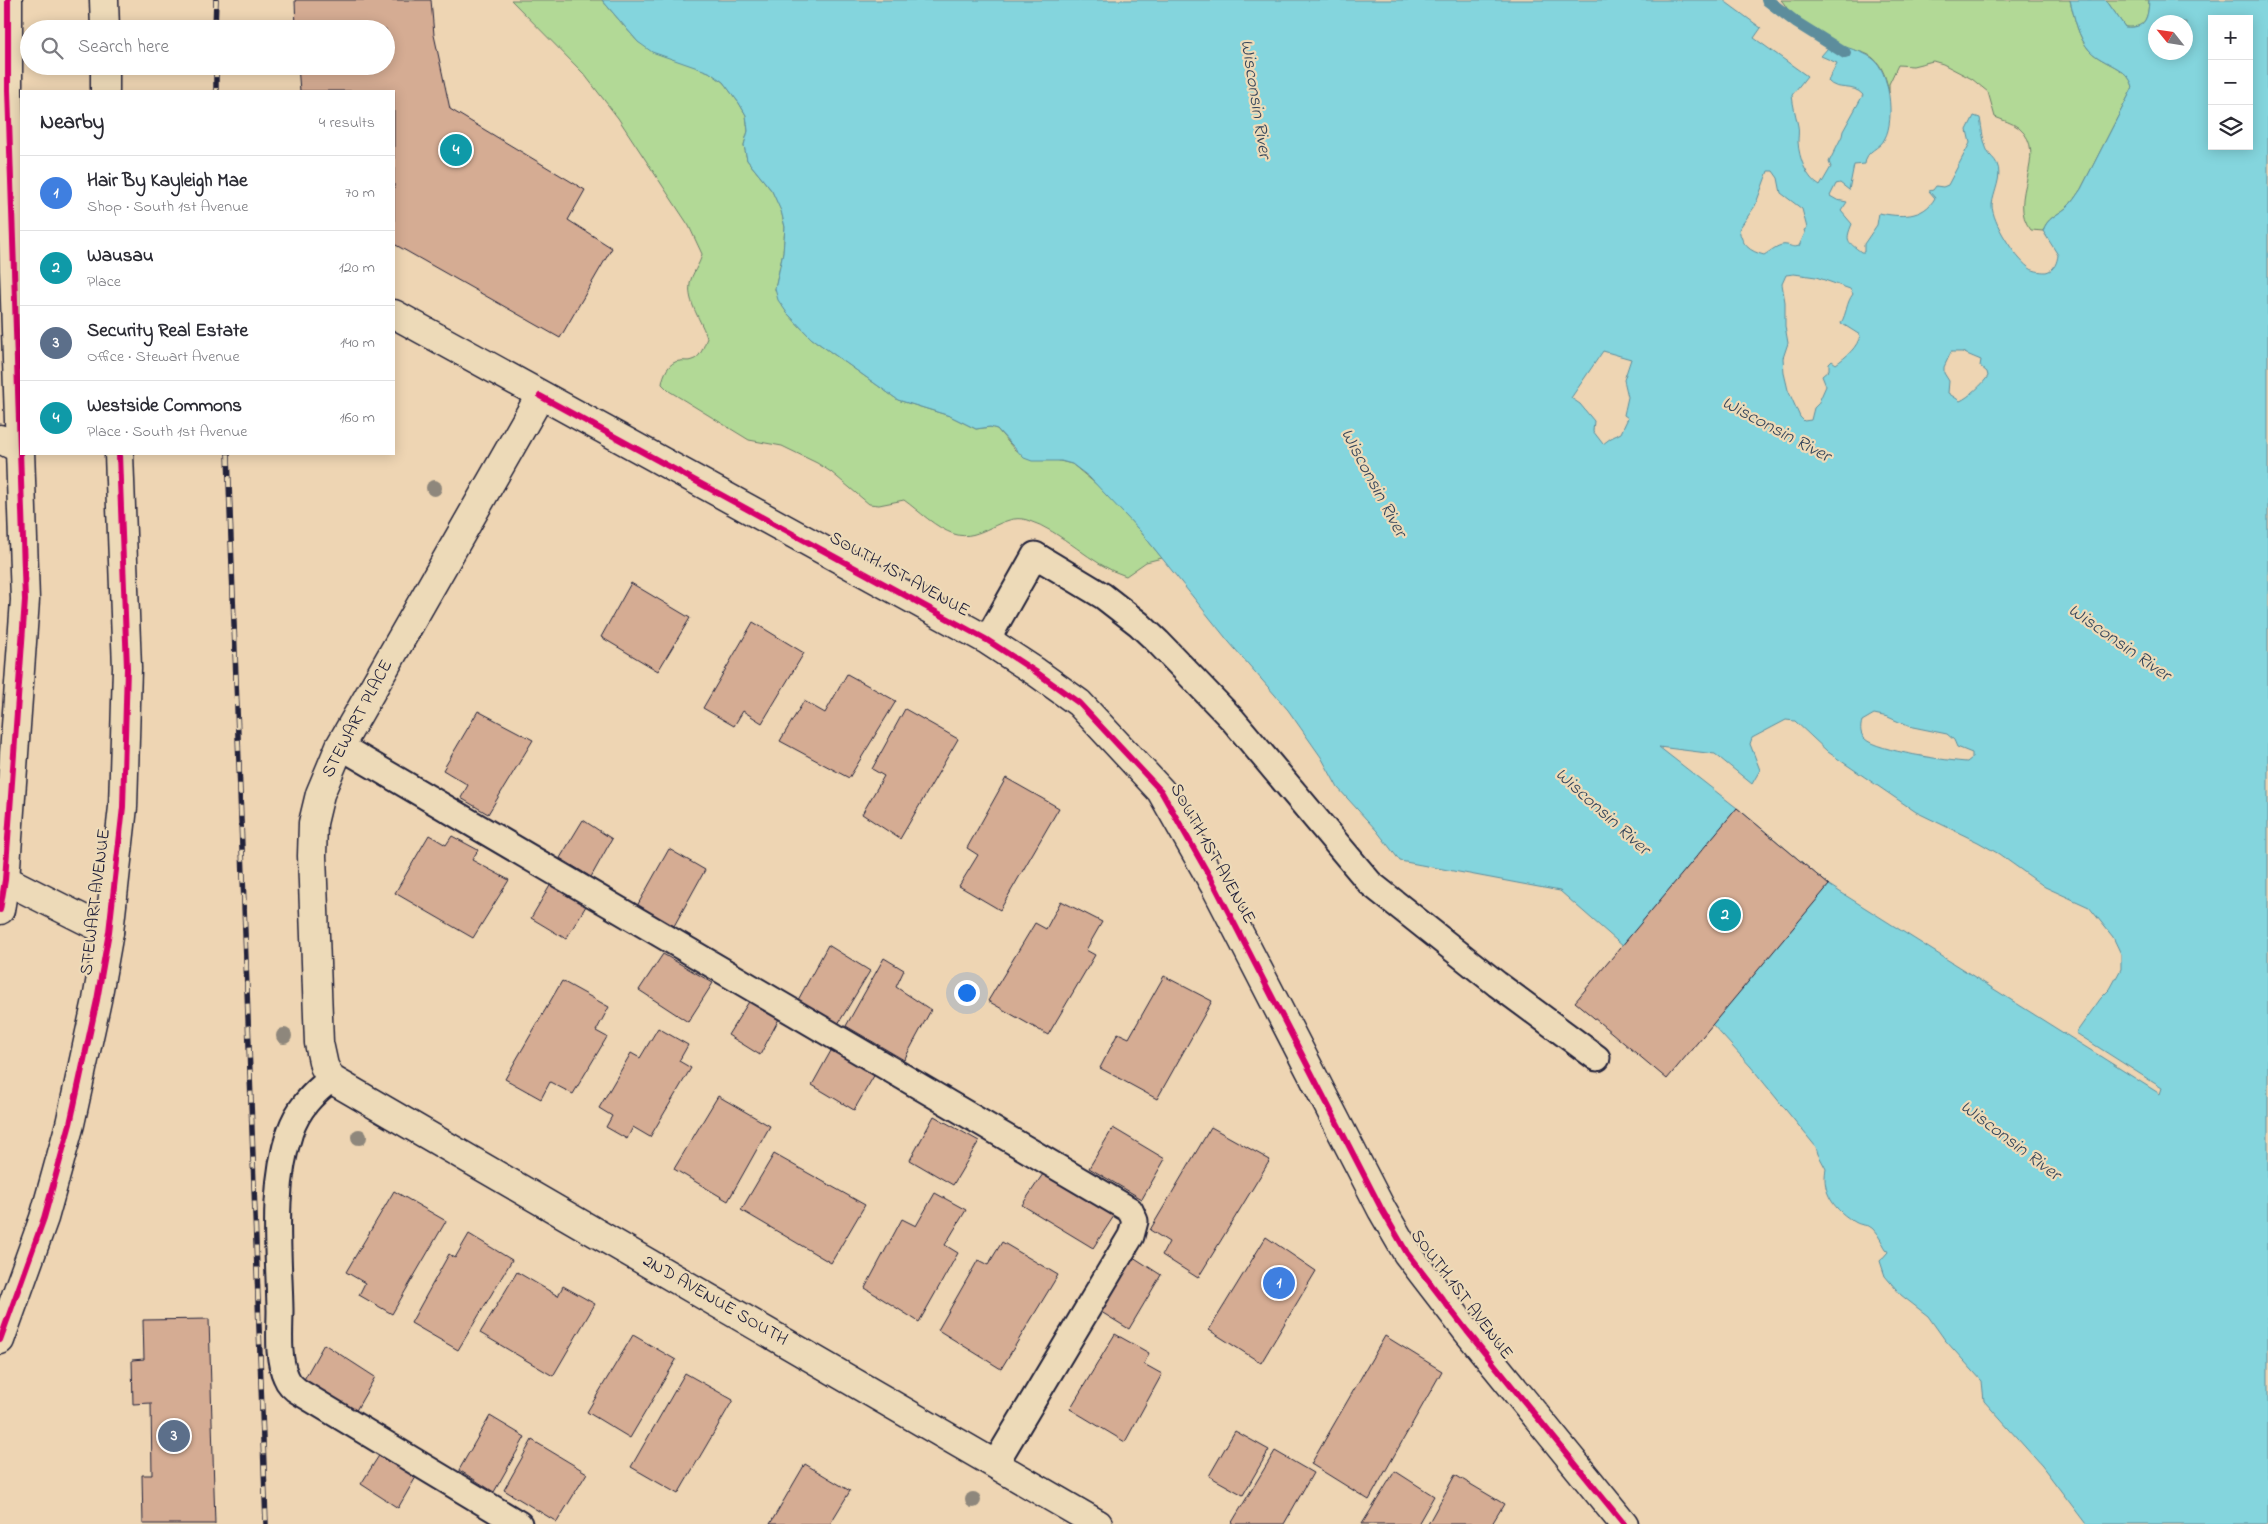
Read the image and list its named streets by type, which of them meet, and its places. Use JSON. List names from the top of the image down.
{
  "streets": {
    "street": [
      "SOUTH 1ST AVENUE",
      "STEWART PLACE",
      "STEWART AVENUE",
      "2ND AVENUE SOUTH"
    ]
  },
  "crossings": [
    ["SOUTH 1ST AVENUE", "STEWART PLACE"],
    ["STEWART PLACE", "2ND AVENUE SOUTH"]
  ],
  "water": ["Wisconsin River"],
  "north": "top left",
  "page": {
    "map_buttons": ["+", "−"],
    "search": "Search here",
    "heading": ["Nearby", "4 results"],
    "pins": [
      "4",
      "2",
      "1",
      "3"
    ],
    "list": [
      {
        "mark": "1",
        "name": "Hair By Kayleigh Mae",
        "note": "Shop · South 1st Avenue",
        "value": "70 m"
      },
      {
        "mark": "2",
        "name": "Wausau",
        "note": "Place",
        "value": "120 m"
      },
      {
        "mark": "3",
        "name": "Security Real Estate",
        "note": "Office · Stewart Avenue",
        "value": "140 m"
      },
      {
        "mark": "4",
        "name": "Westside Commons",
        "note": "Place · South 1st Avenue",
        "value": "160 m"
      }
    ]
  }
}
